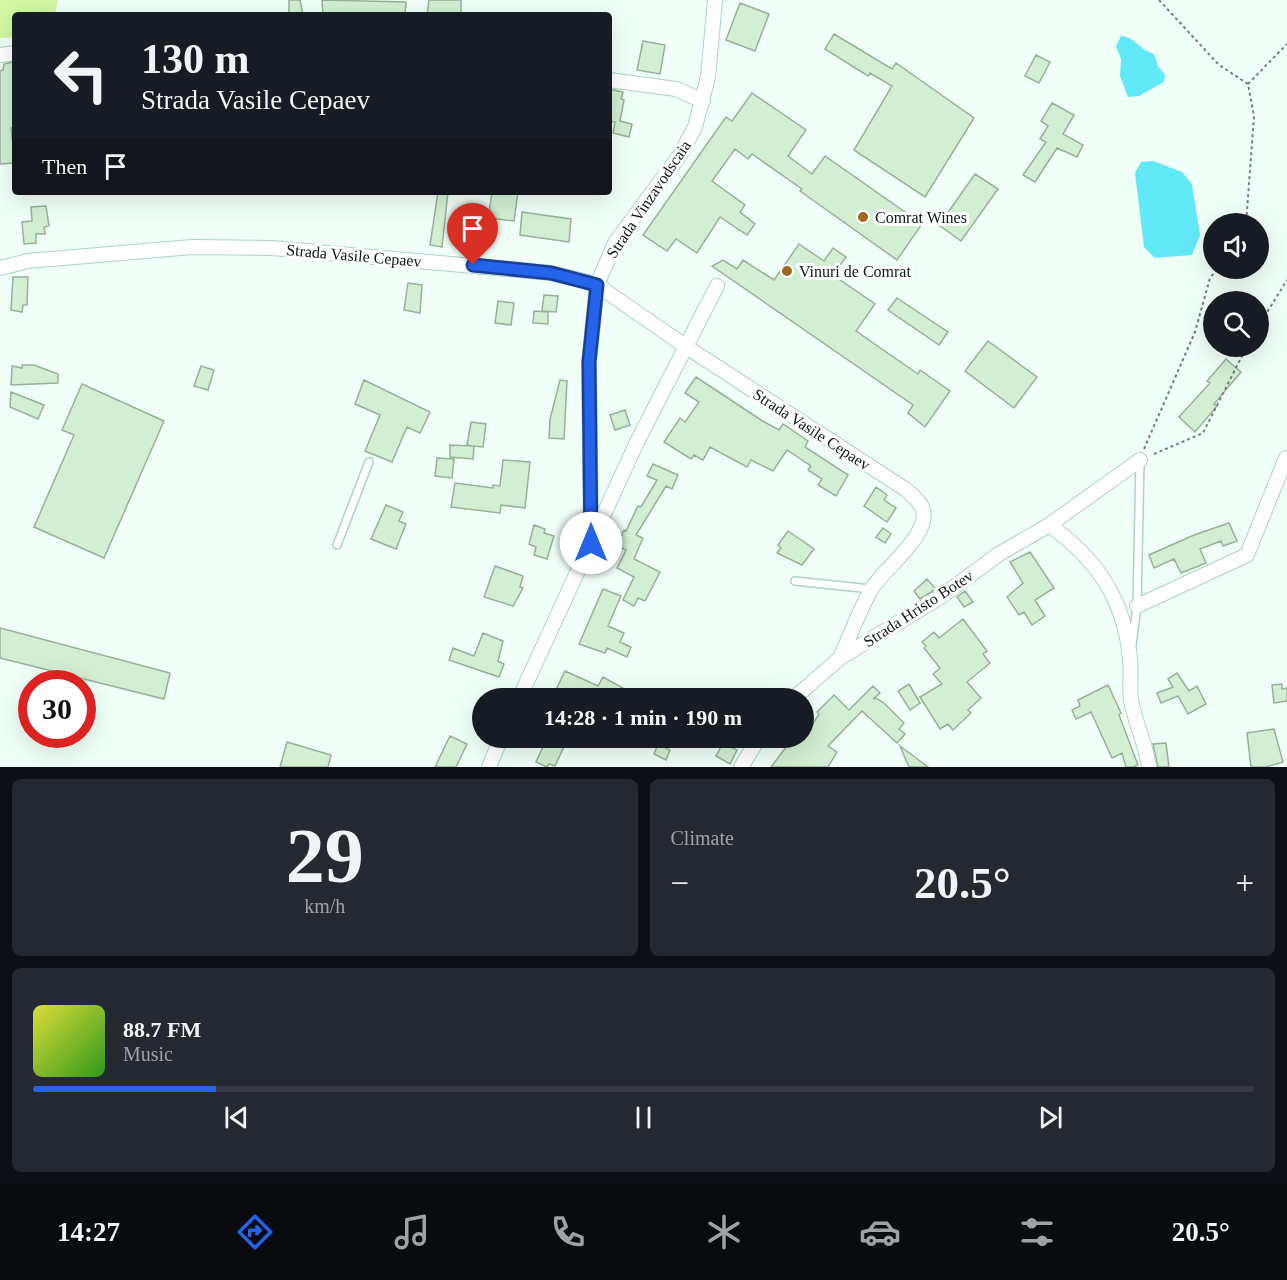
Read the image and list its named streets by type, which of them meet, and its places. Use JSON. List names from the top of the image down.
{
  "streets": {
    "street": ["Strada Vinzavodscaia", "Strada Vasile Cepaev", "Strada Hristo Botev"]
  },
  "crossings": [
    ["Strada Vinzavodscaia", "Strada Vasile Cepaev"]
  ],
  "places": ["Comrat Wines", "Vinuri de Comrat"],
  "page": {
    "turn": ["130 m", "Strada Vasile Cepaev"],
    "then": "Then",
    "limit": "30",
    "trip": "14:28 · 1 min · 190 m",
    "tile": [
      ["29", "km/h"],
      "Climate"
    ],
    "heat": ["−", "20.5°", "+"],
    "song": ["88.7 FM", "Music"],
    "tabs": ["14:27", "20.5°"]
  }
}
